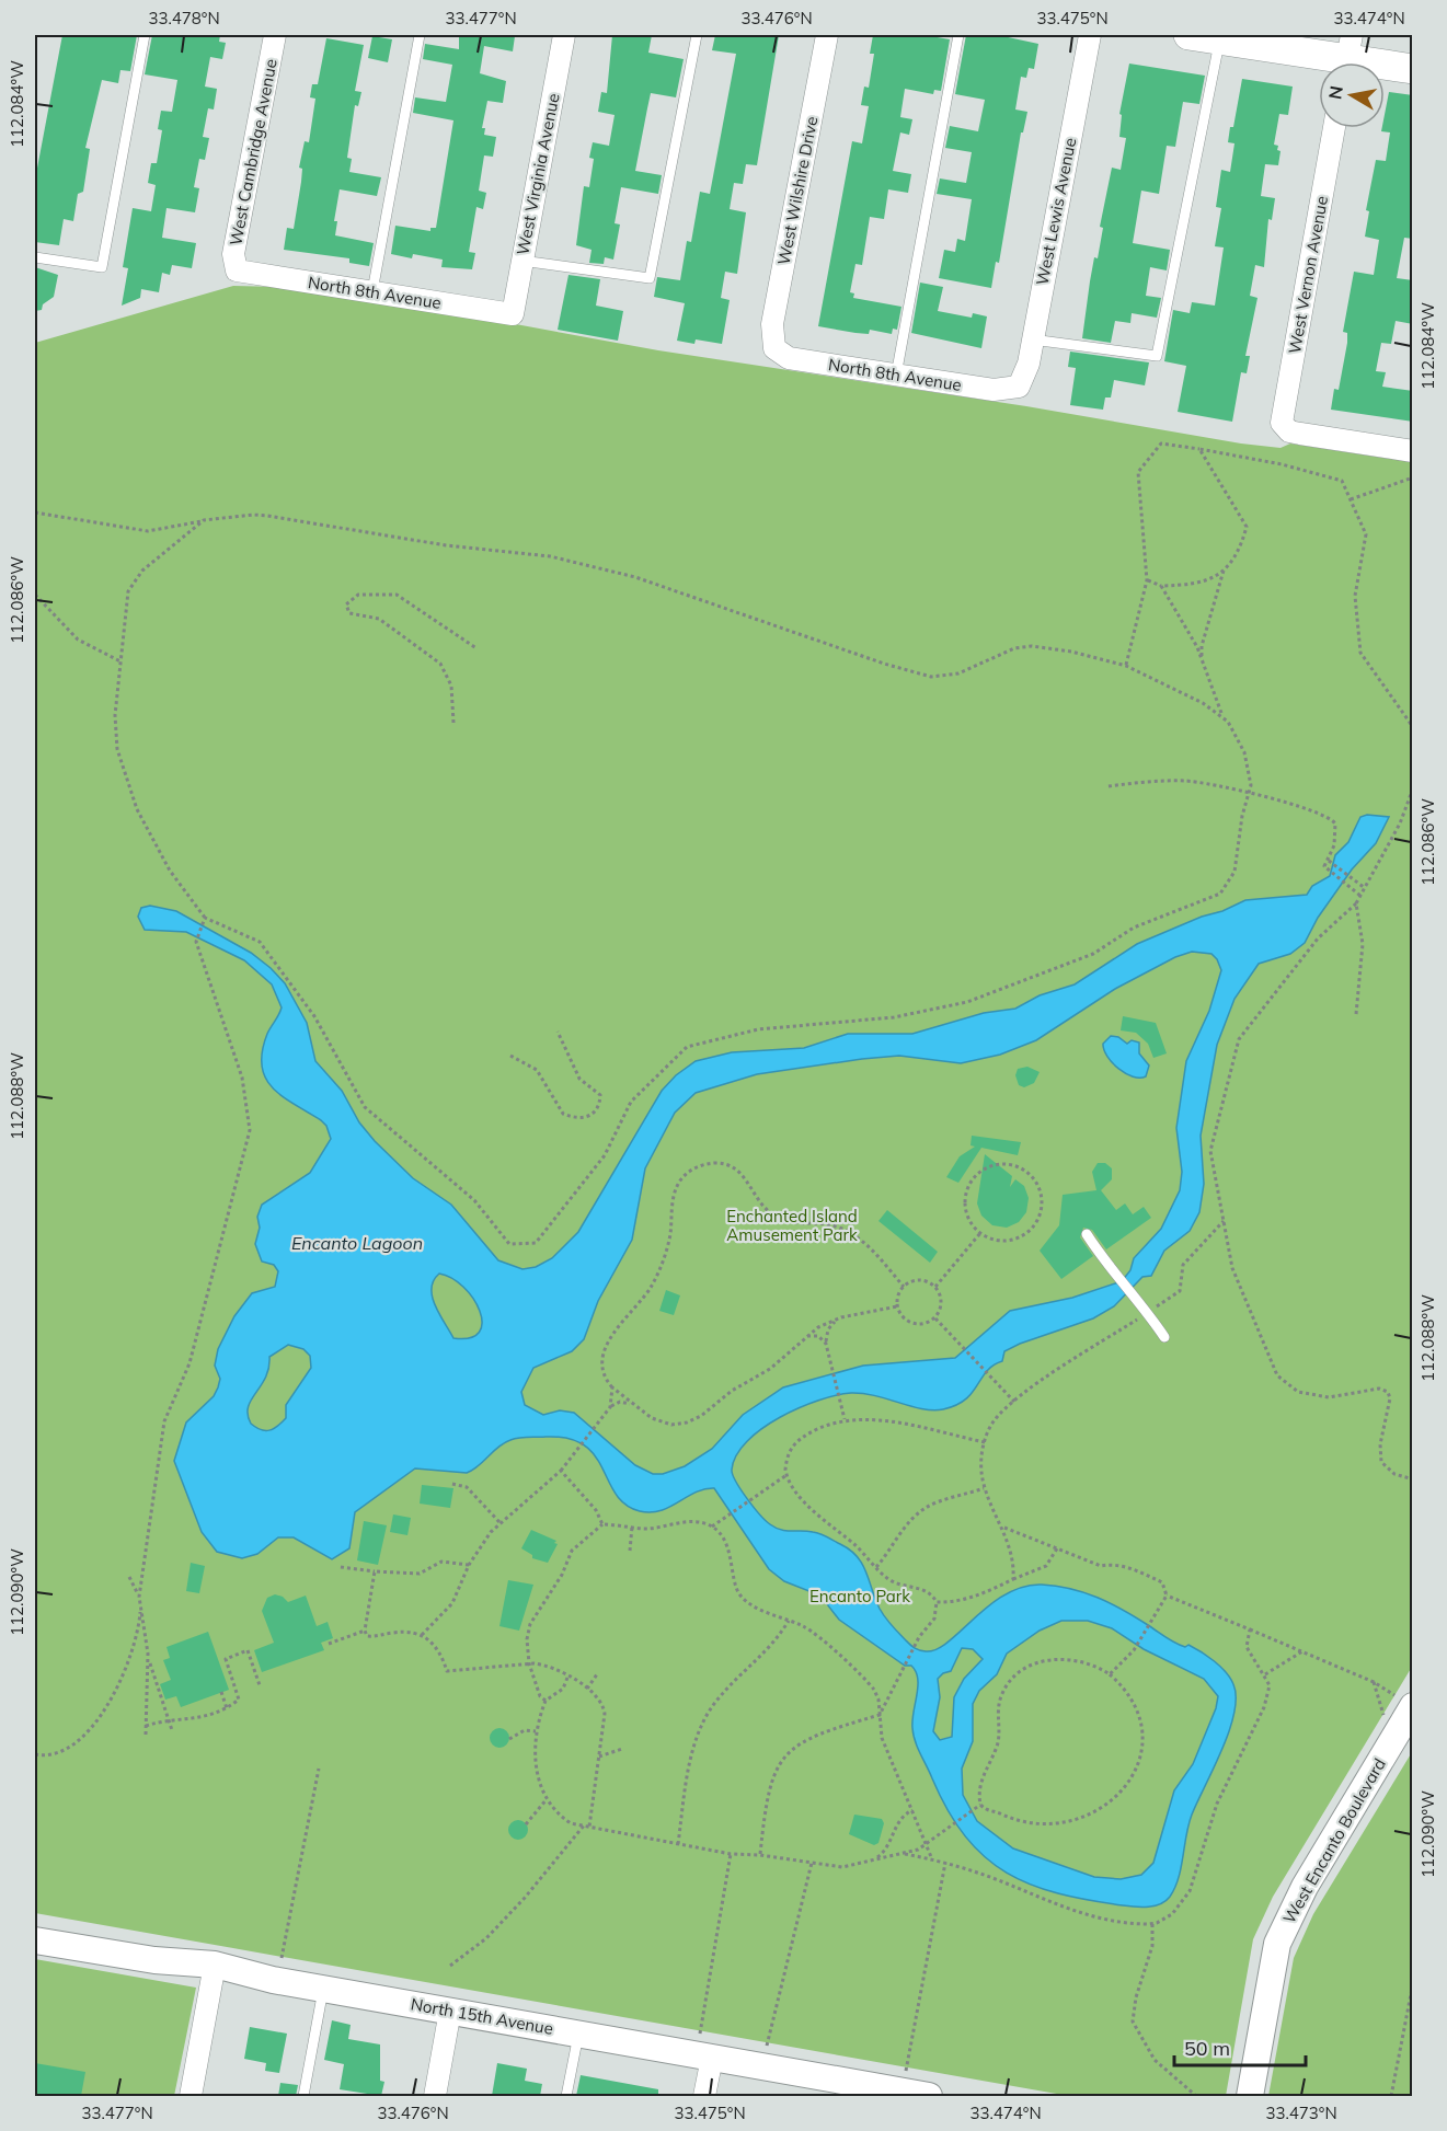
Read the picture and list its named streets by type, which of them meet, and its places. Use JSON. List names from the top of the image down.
{
  "streets": {
    "street": [
      "West Cambridge Avenue",
      "West Virginia Avenue",
      "West Wilshire Drive",
      "West Lewis Avenue",
      "West Vernon Avenue",
      "North 8th Avenue",
      "West Encanto Boulevard",
      "North 15th Avenue"
    ]
  },
  "crossings": [
    ["West Cambridge Avenue", "North 8th Avenue"],
    ["West Virginia Avenue", "North 8th Avenue"],
    ["West Wilshire Drive", "North 8th Avenue"],
    ["West Lewis Avenue", "North 8th Avenue"]
  ],
  "water": ["Encanto Lagoon"],
  "parks": ["Enchanted Island Amusement Park", "Encanto Park"],
  "scale_bar": "50 m",
  "north": "left",
  "coordinates": [
    "33.478°N",
    "33.477°N",
    "33.476°N",
    "33.475°N",
    "33.474°N",
    "112.084°W",
    "112.086°W",
    "112.088°W",
    "112.090°W",
    "33.473°N"
  ]
}
